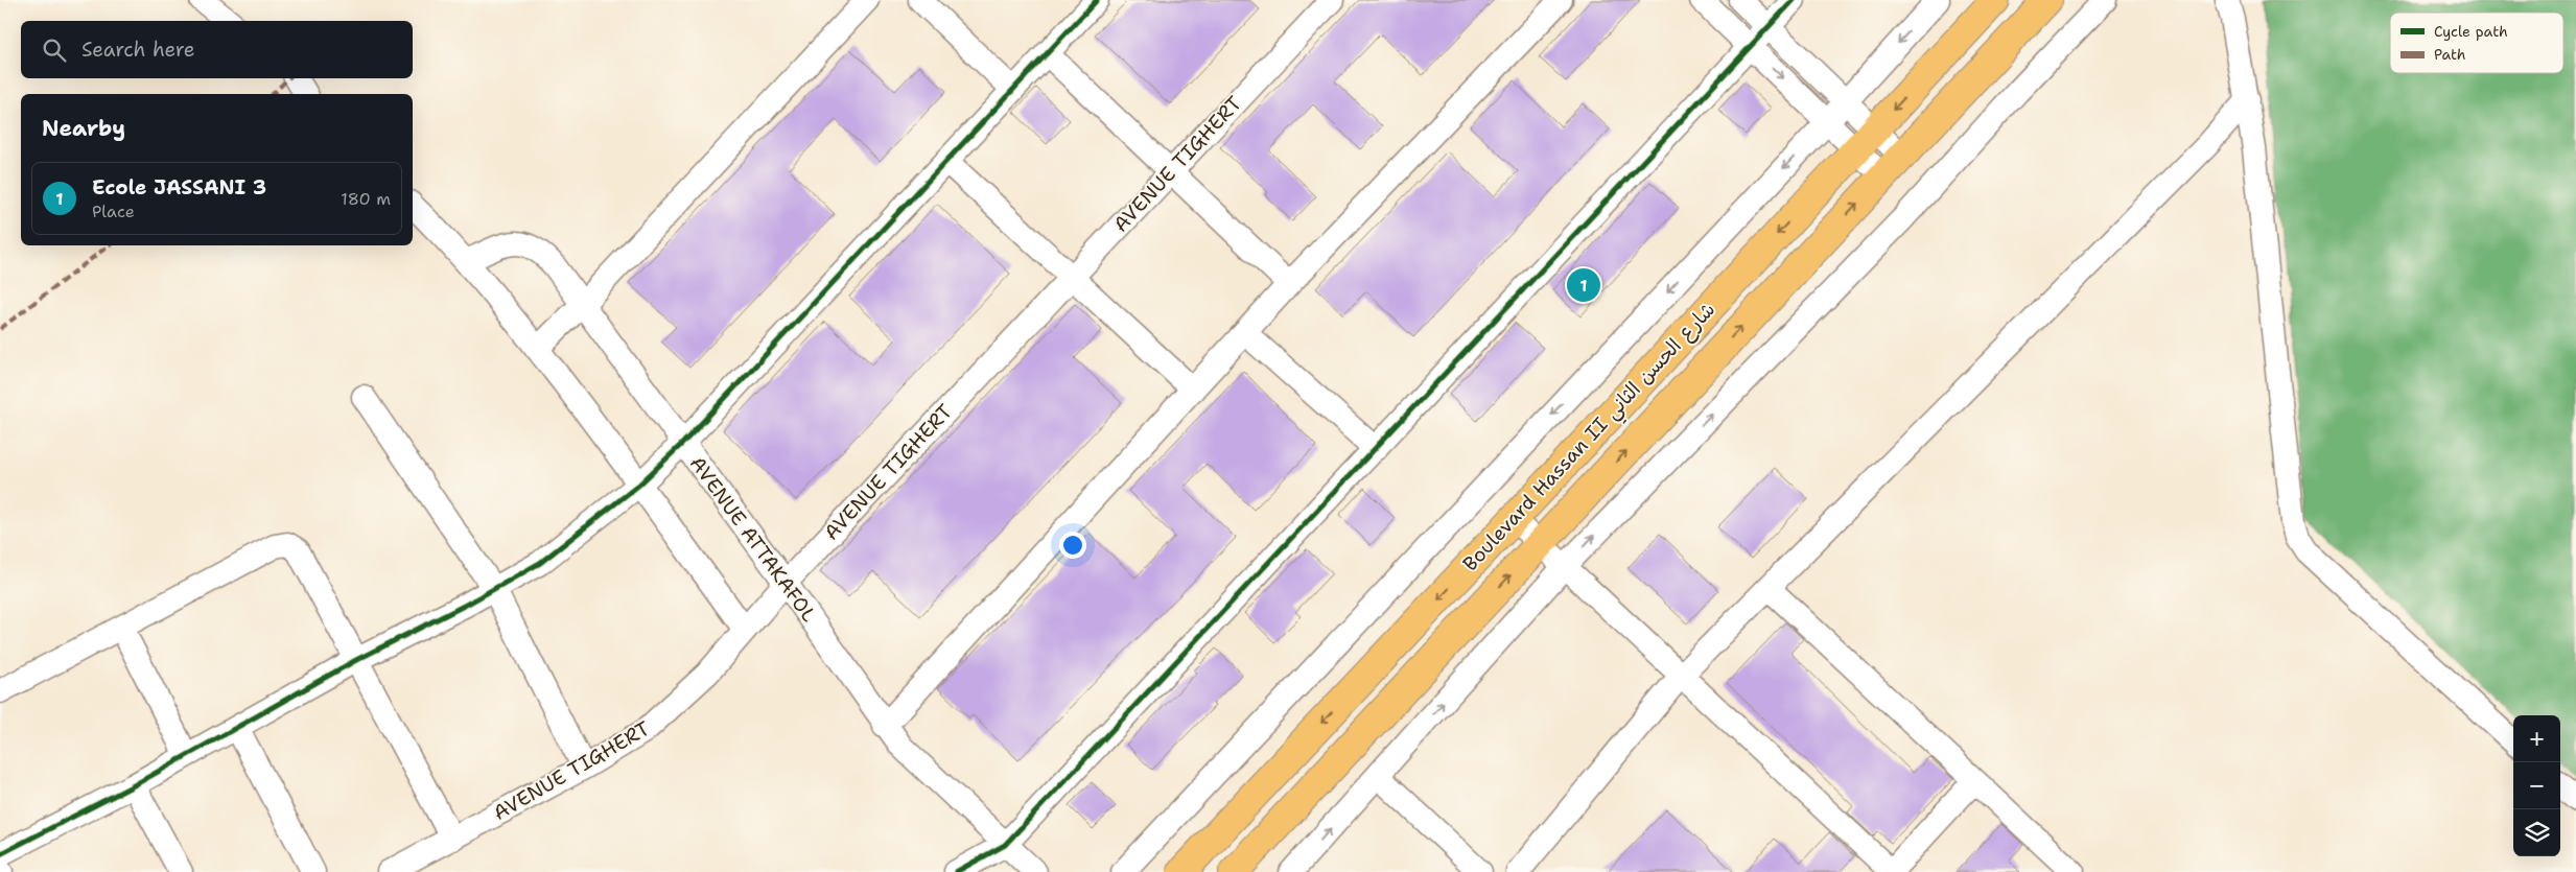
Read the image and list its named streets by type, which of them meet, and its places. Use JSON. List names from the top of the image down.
{
  "streets": {
    "main road": ["Boulevard Hassan II شارع الحسن الثاني"],
    "street": ["AVENUE TIGHERT", "AVENUE ATTAKAFOL"]
  },
  "crossings": [
    ["AVENUE TIGHERT", "AVENUE ATTAKAFOL"]
  ],
  "legend": ["Cycle path", "Path"],
  "page": {
    "search": "Search here",
    "heading": "Nearby",
    "list": [
      {
        "mark": "1",
        "name": "Ecole JASSANI 3",
        "note": "Place",
        "value": "180 m"
      }
    ],
    "pins": "1",
    "map_buttons": ["+", "−"]
  }
}
